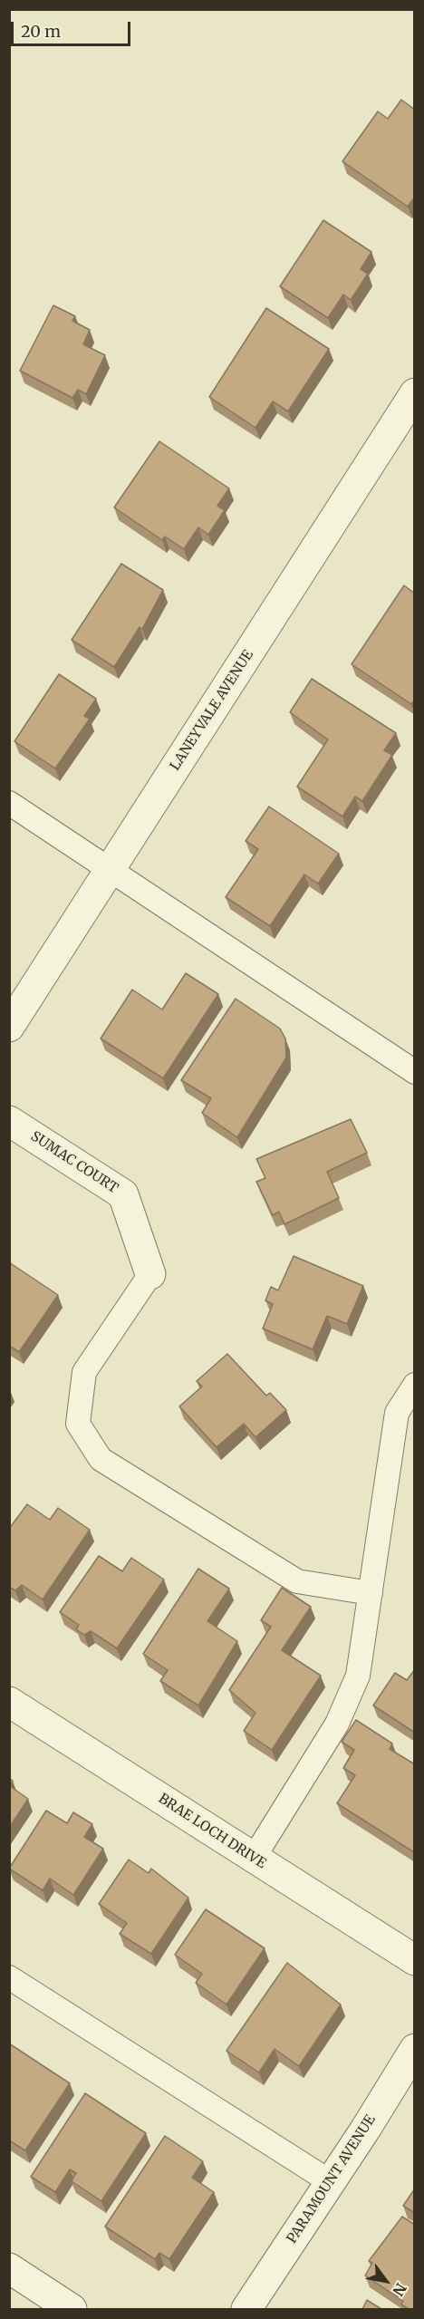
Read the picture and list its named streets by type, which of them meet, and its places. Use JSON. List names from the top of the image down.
{
  "streets": {
    "street": [
      "LANEYVALE AVENUE",
      "SUMAC COURT",
      "BRAE LOCH DRIVE",
      "PARAMOUNT AVENUE"
    ]
  },
  "scale_bar": "20 m",
  "north": "bottom right"
}
